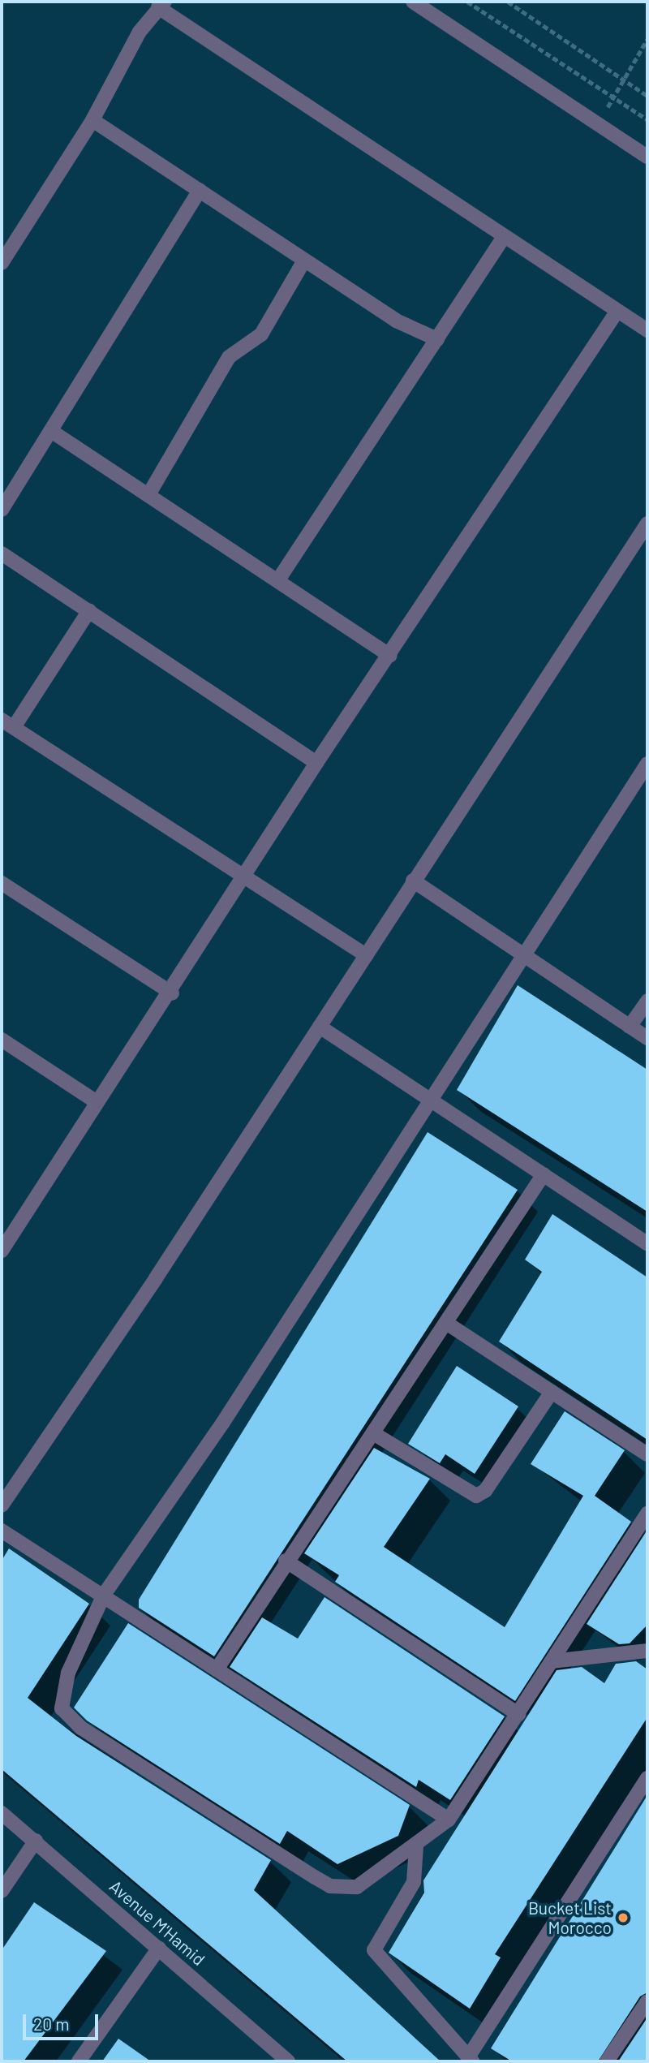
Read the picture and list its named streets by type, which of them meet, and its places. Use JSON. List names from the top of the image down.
{
  "streets": {
    "street": ["Avenue M'Hamid"]
  },
  "places": ["Bucket List Morocco"],
  "scale_bar": "20 m"
}
